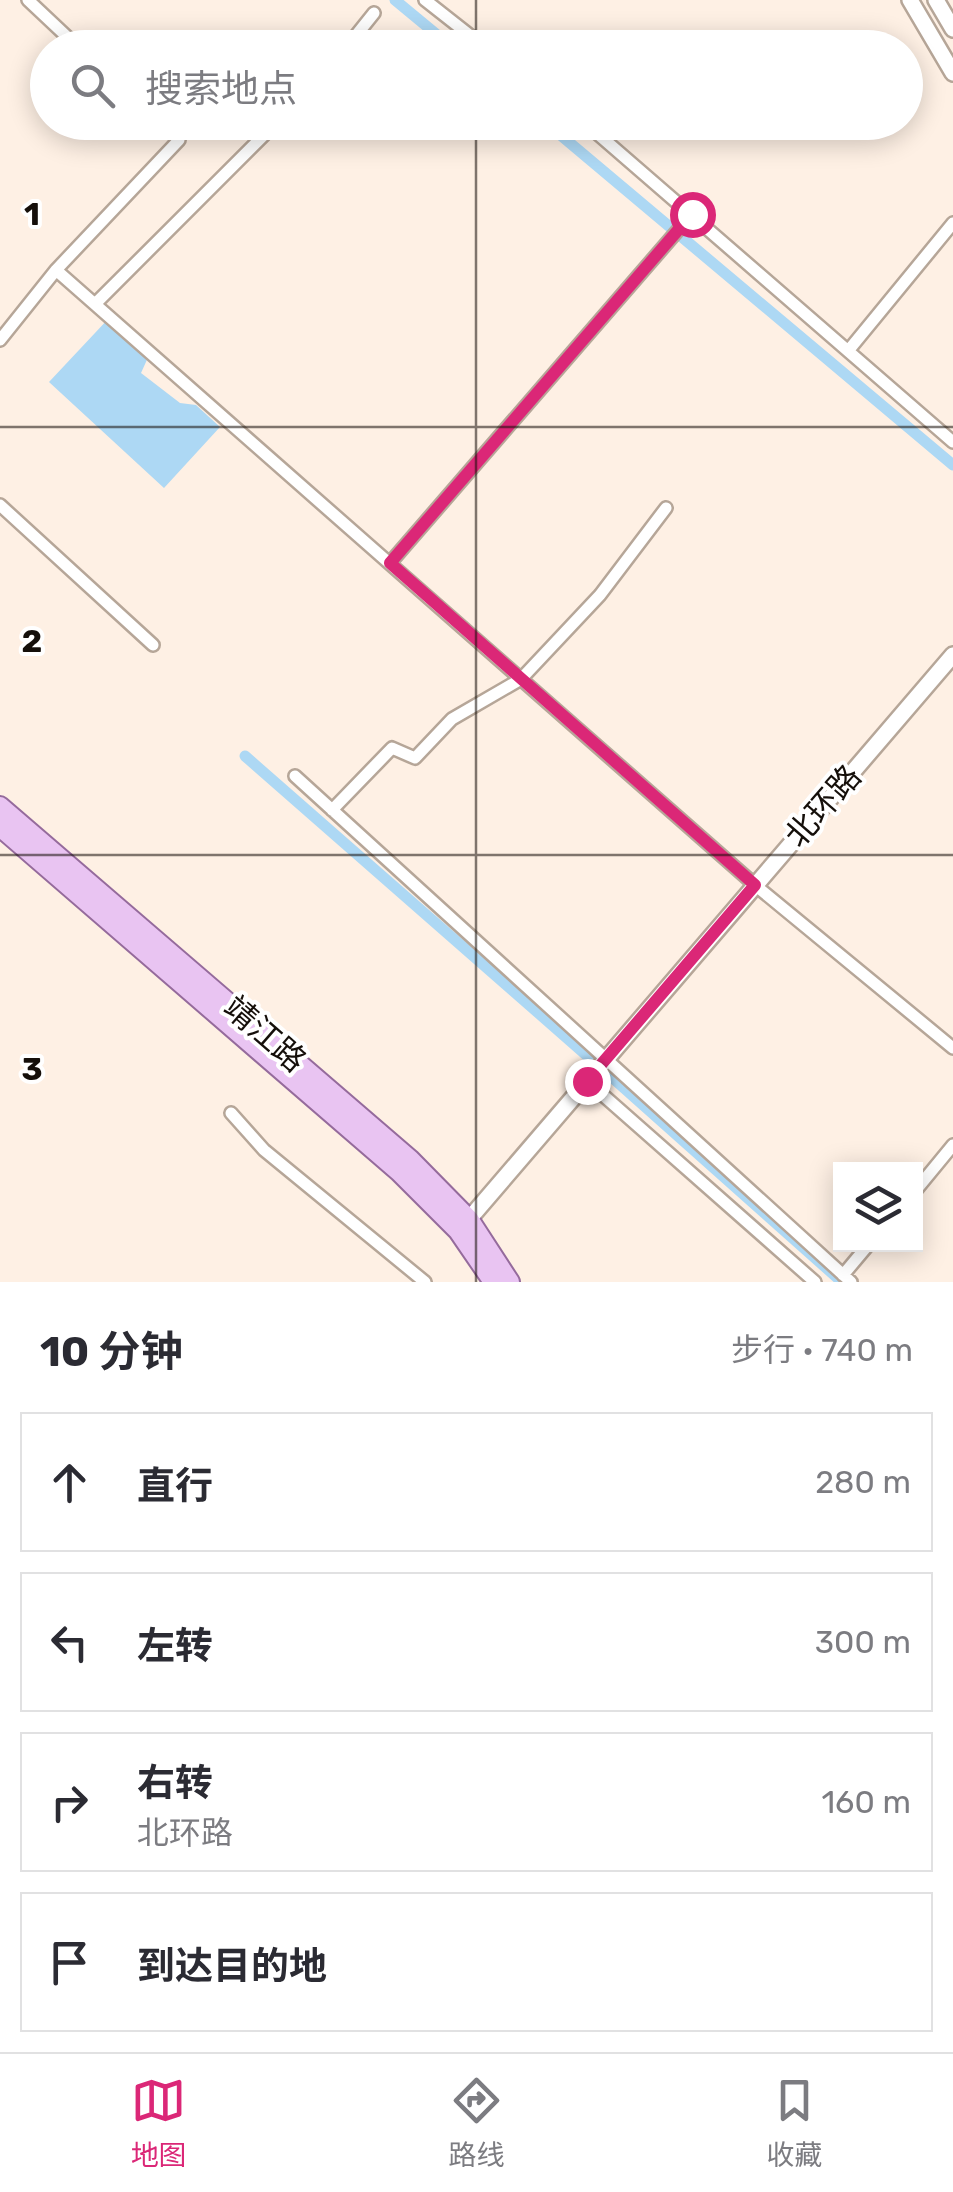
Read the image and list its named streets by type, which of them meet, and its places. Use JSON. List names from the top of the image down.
{
  "streets": {
    "main road": ["北环路", "靖江路"]
  },
  "crossings": [
    ["北环路", "靖江路"]
  ],
  "page": {
    "search": "搜索地点",
    "heading": ["10 分钟", "步行 · 740 m"],
    "list": [
      ["直行", "280 m"],
      ["左转", "300 m"],
      ["右转", "北环路", "160 m"],
      "到达目的地"
    ],
    "nav": ["地图", "路线", "收藏"]
  },
  "grid": {
    "rows": ["1", "2", "3"]
  }
}
